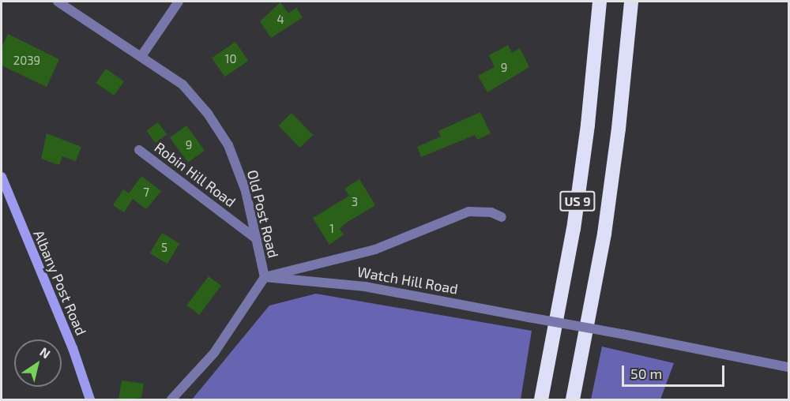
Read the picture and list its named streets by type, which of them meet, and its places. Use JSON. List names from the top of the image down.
{
  "streets": {
    "highway": ["US 9"],
    "main road": ["Albany Post Road"],
    "street": ["Robin Hill Road", "Old Post Road", "Watch Hill Road"]
  },
  "crossings": [
    ["Robin Hill Road", "Old Post Road"],
    ["Old Post Road", "Watch Hill Road"]
  ],
  "house_numbers": [
    "4",
    "10",
    "2039",
    "9",
    "9",
    "7",
    "3",
    "1",
    "5"
  ],
  "scale_bar": "50 m",
  "north": "top right"
}
